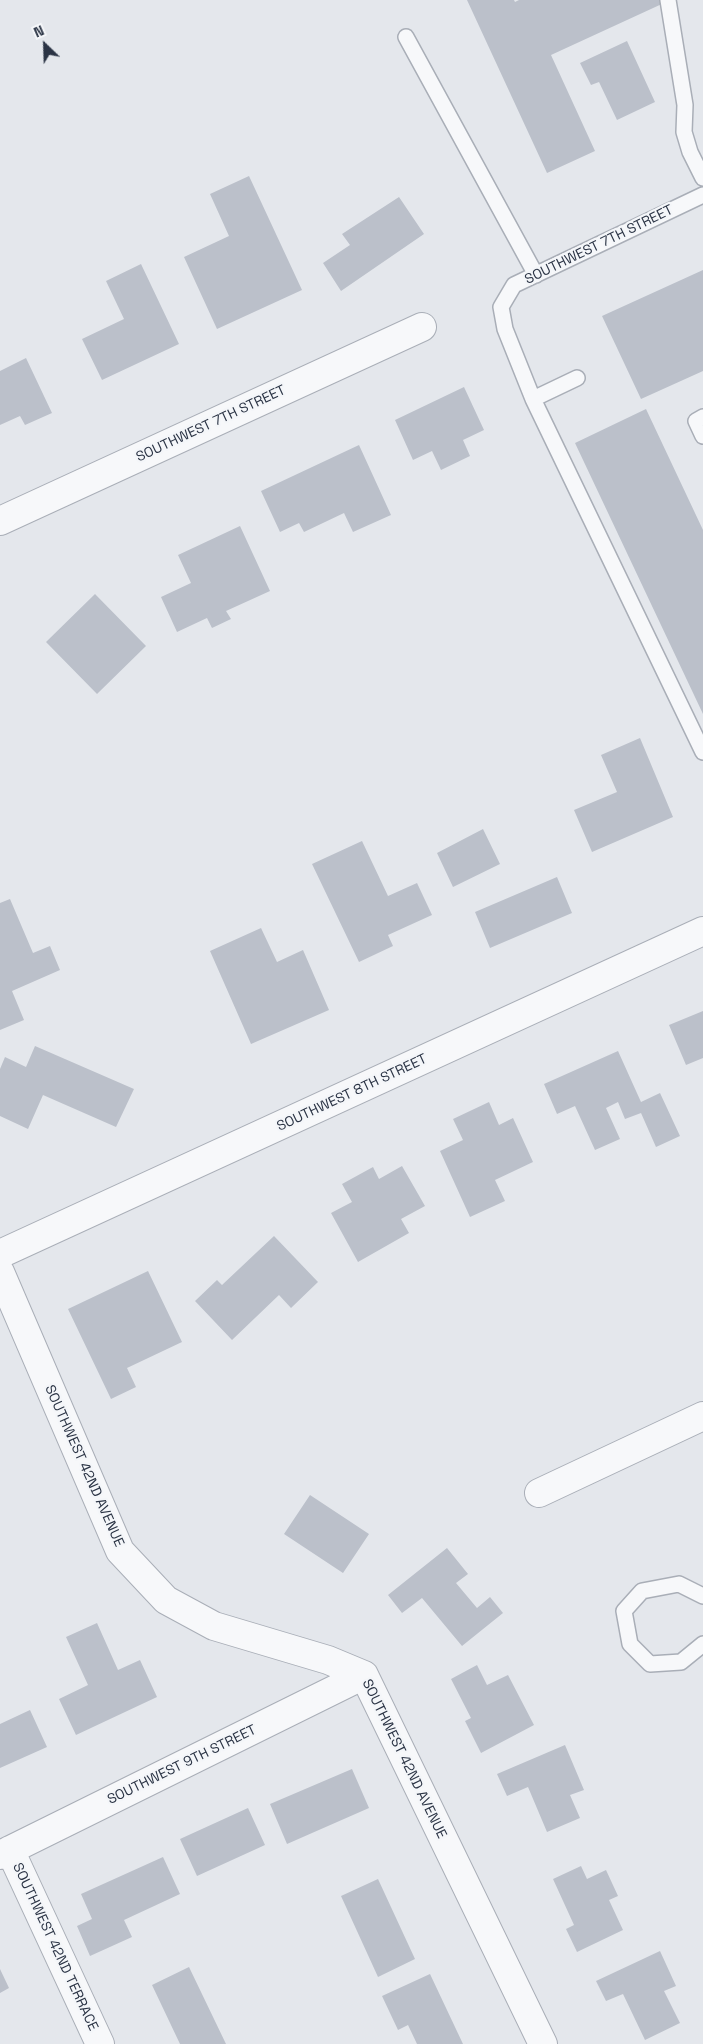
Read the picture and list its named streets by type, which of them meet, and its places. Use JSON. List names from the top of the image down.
{
  "streets": {
    "street": [
      "SOUTHWEST 7TH STREET",
      "SOUTHWEST 8TH STREET",
      "SOUTHWEST 42ND AVENUE",
      "SOUTHWEST 9TH STREET",
      "SOUTHWEST 42ND TERRACE"
    ]
  },
  "crossings": [
    ["SOUTHWEST 42ND AVENUE", "SOUTHWEST 9TH STREET"],
    ["SOUTHWEST 9TH STREET", "SOUTHWEST 42ND TERRACE"]
  ],
  "north": "top left"
}
